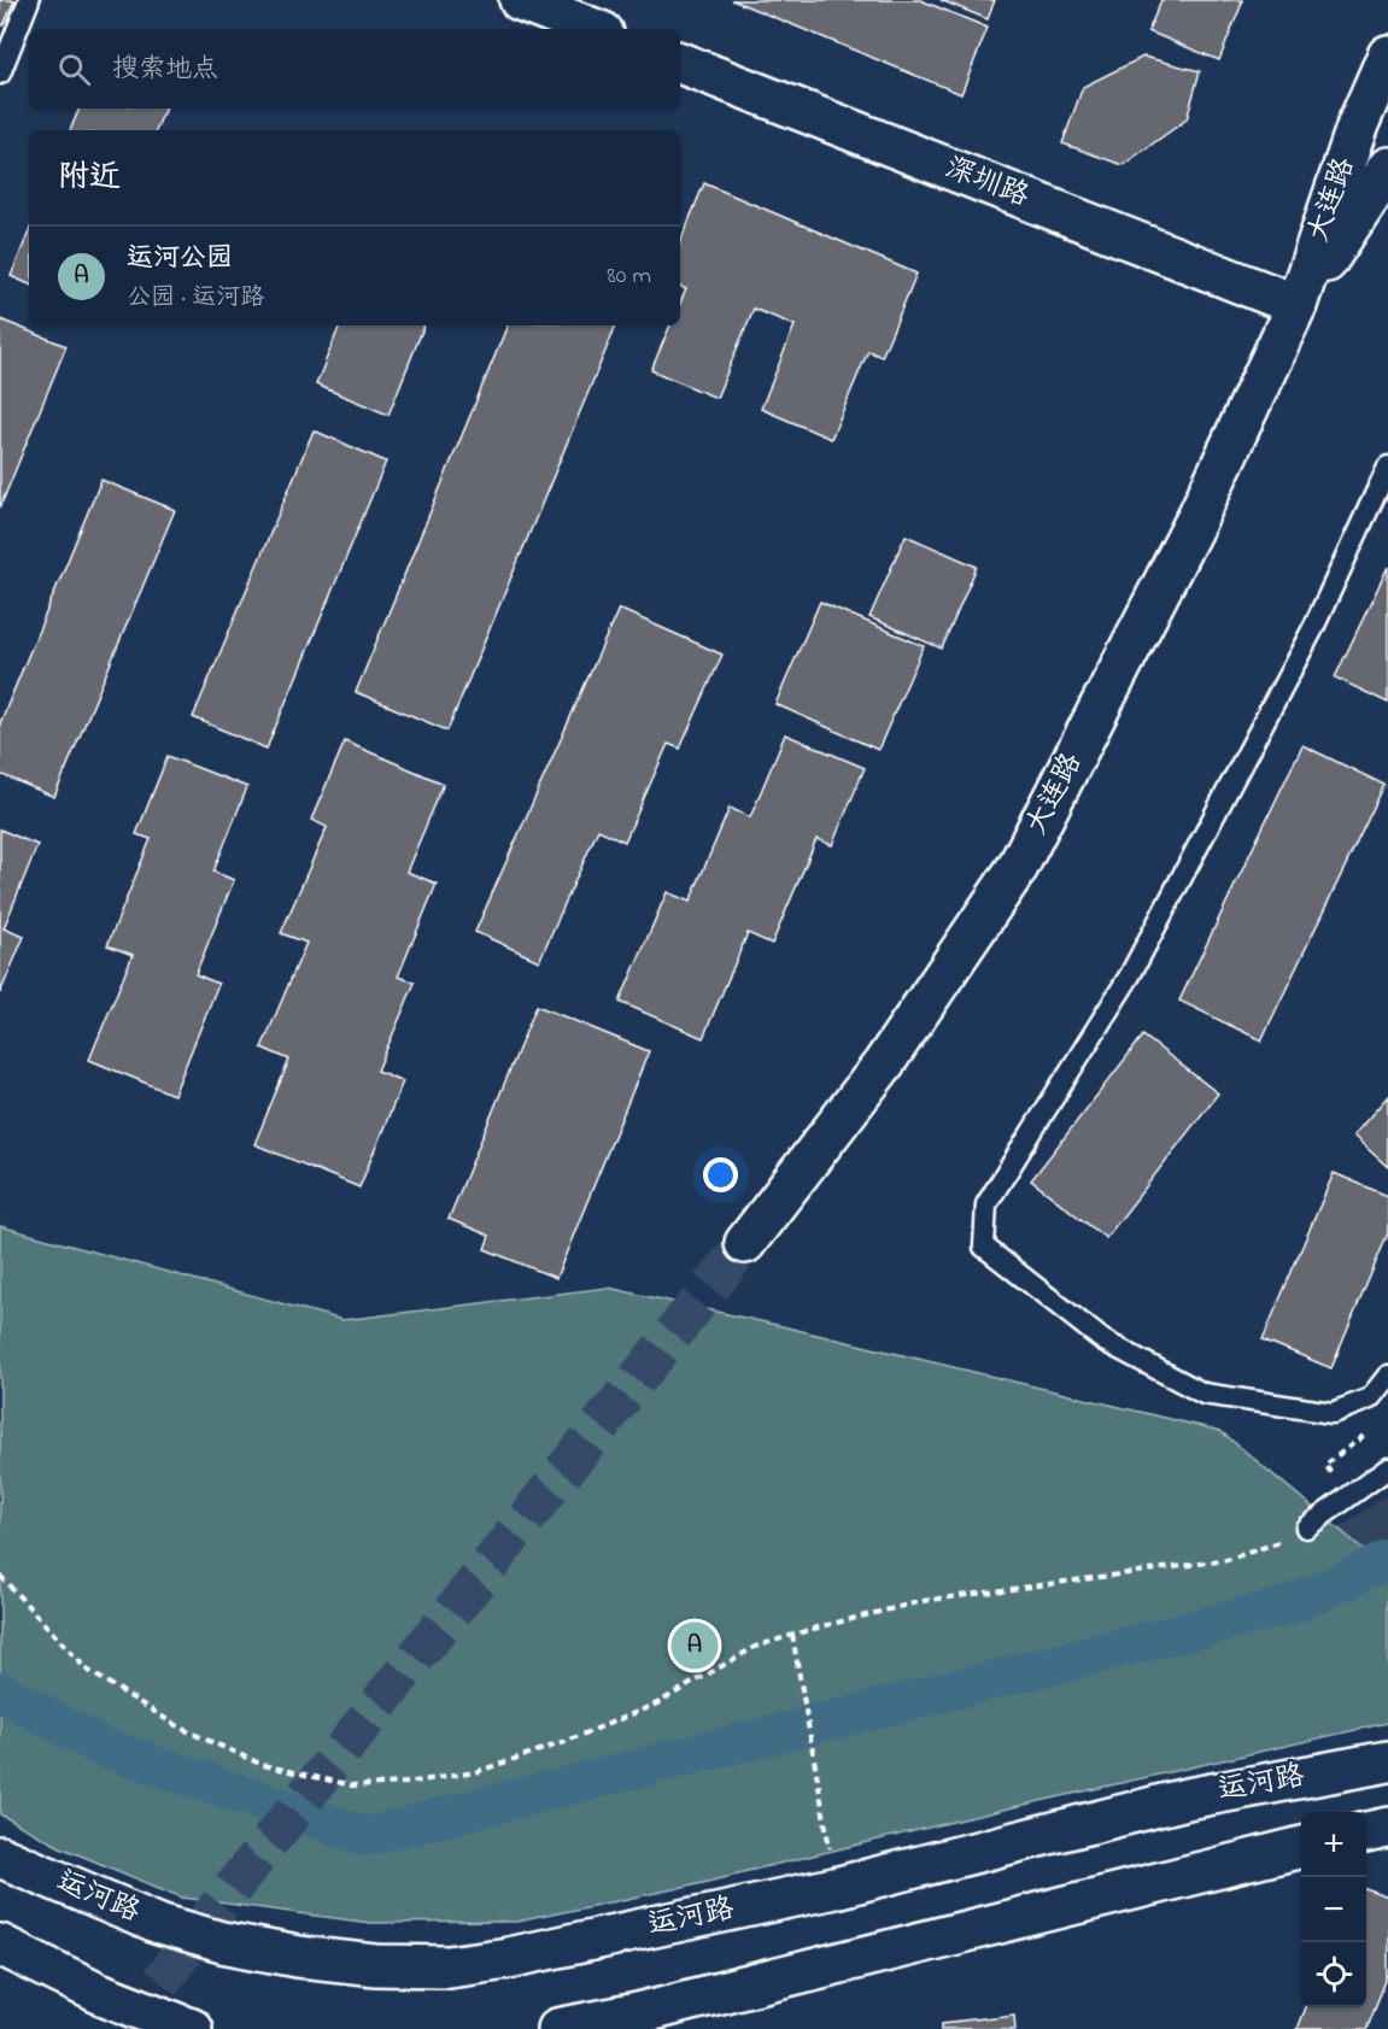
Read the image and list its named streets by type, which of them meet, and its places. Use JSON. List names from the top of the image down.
{
  "streets": {
    "street": ["深圳路", "大连路", "运河路"]
  },
  "crossings": [
    ["深圳路", "大连路"]
  ],
  "page": {
    "search": "搜索地点",
    "heading": "附近",
    "list": [
      {
        "mark": "A",
        "name": "运河公园",
        "note": "公园 · 运河路",
        "value": "80 m"
      }
    ],
    "pins": "A",
    "map_buttons": ["+", "−"]
  }
}
